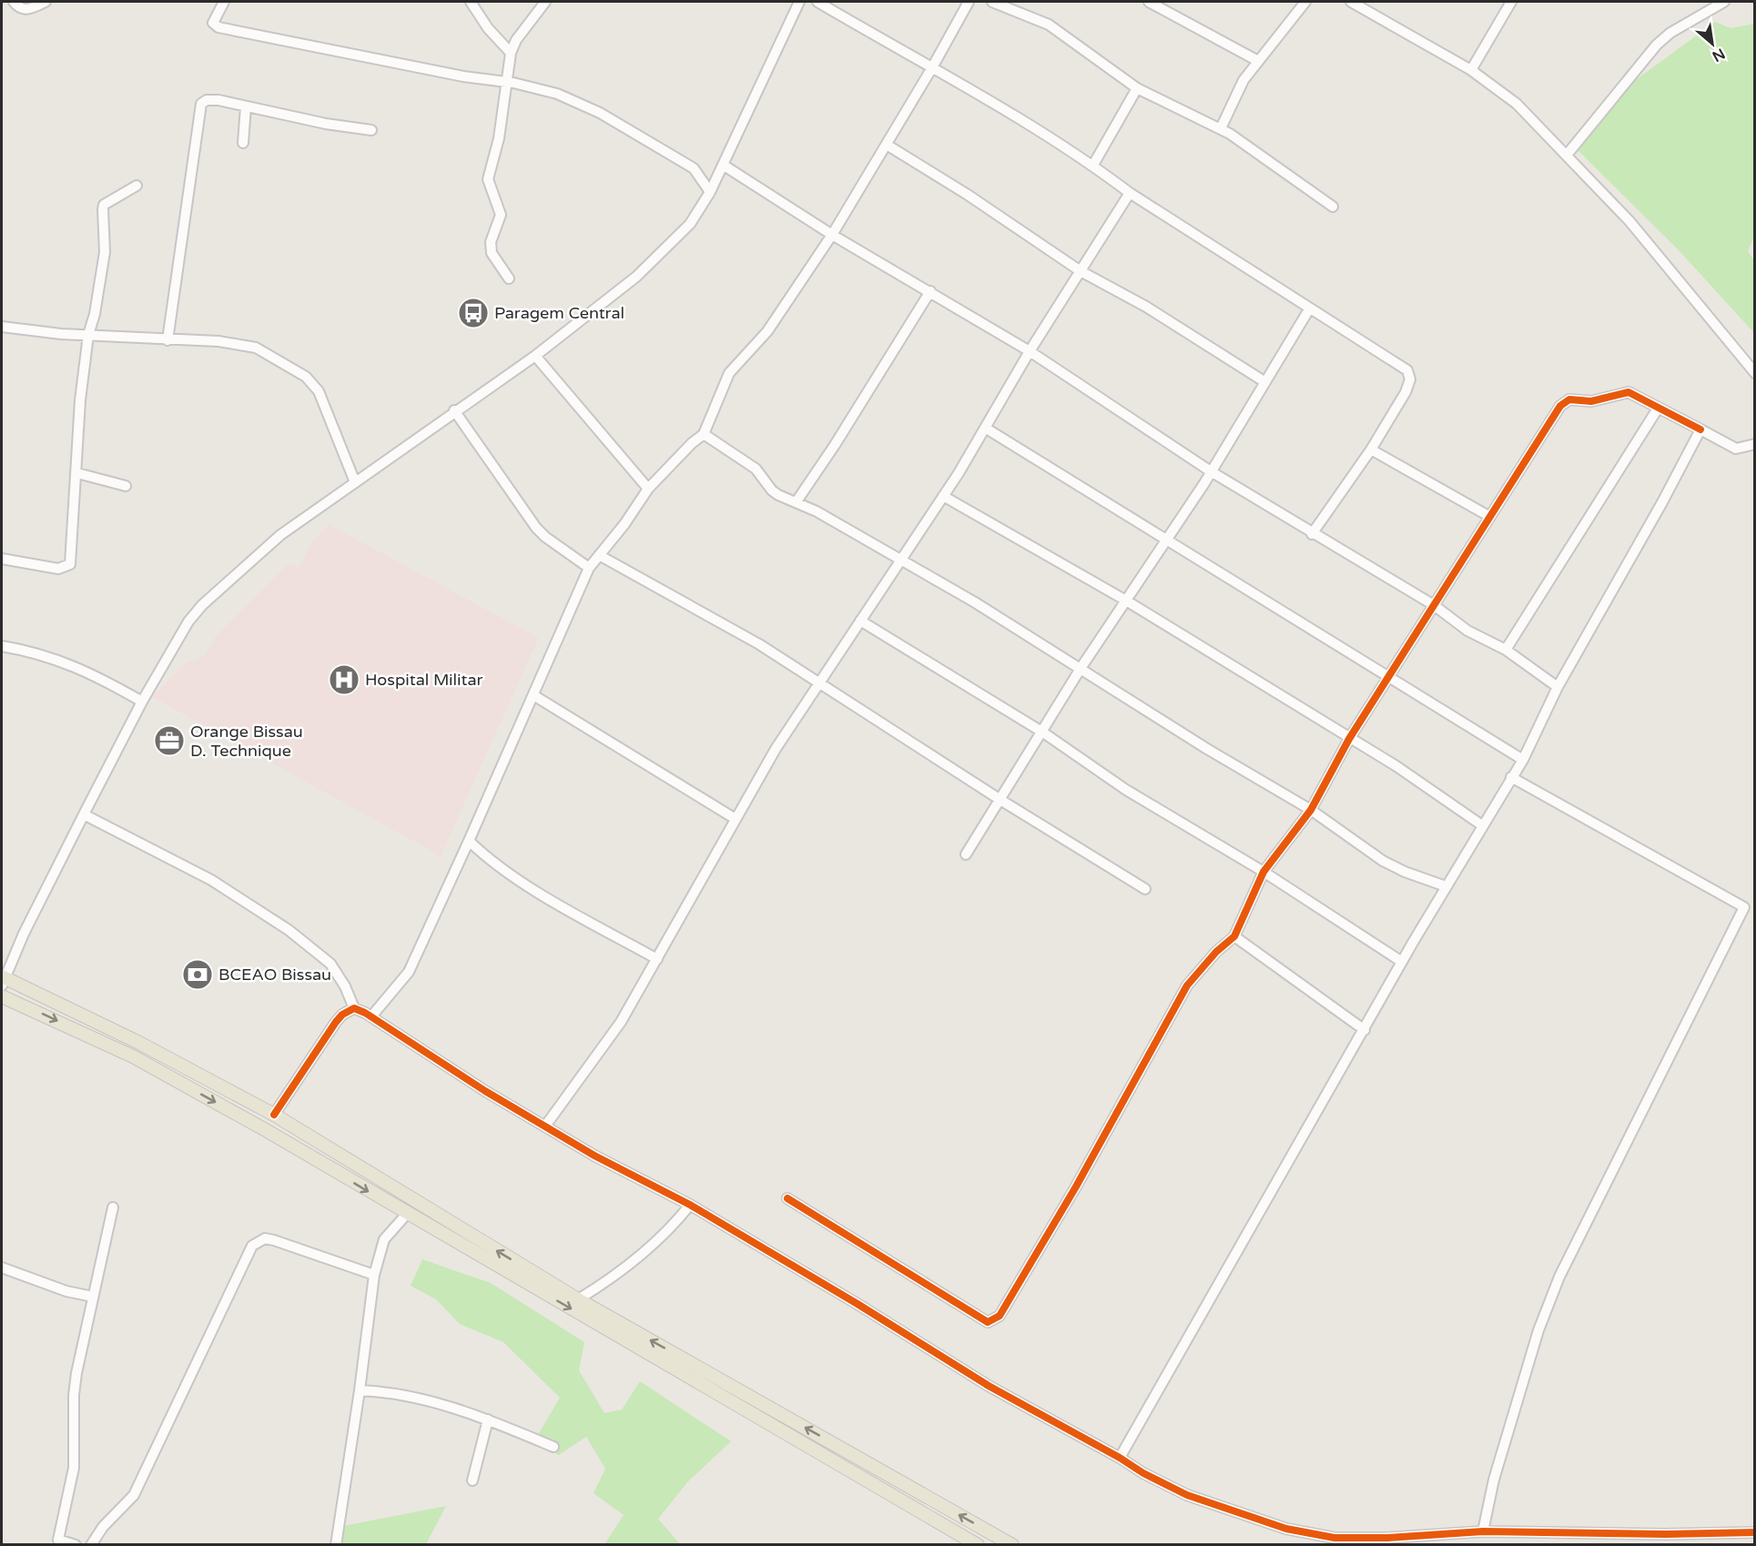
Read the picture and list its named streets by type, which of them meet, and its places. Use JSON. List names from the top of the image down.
{
  "places": {
    "bus stop": ["Paragem Central"],
    "hospital": ["Hospital Militar"],
    "office": ["Orange Bissau D. Technique"],
    "bank": ["BCEAO Bissau"]
  },
  "north": "bottom right"
}
